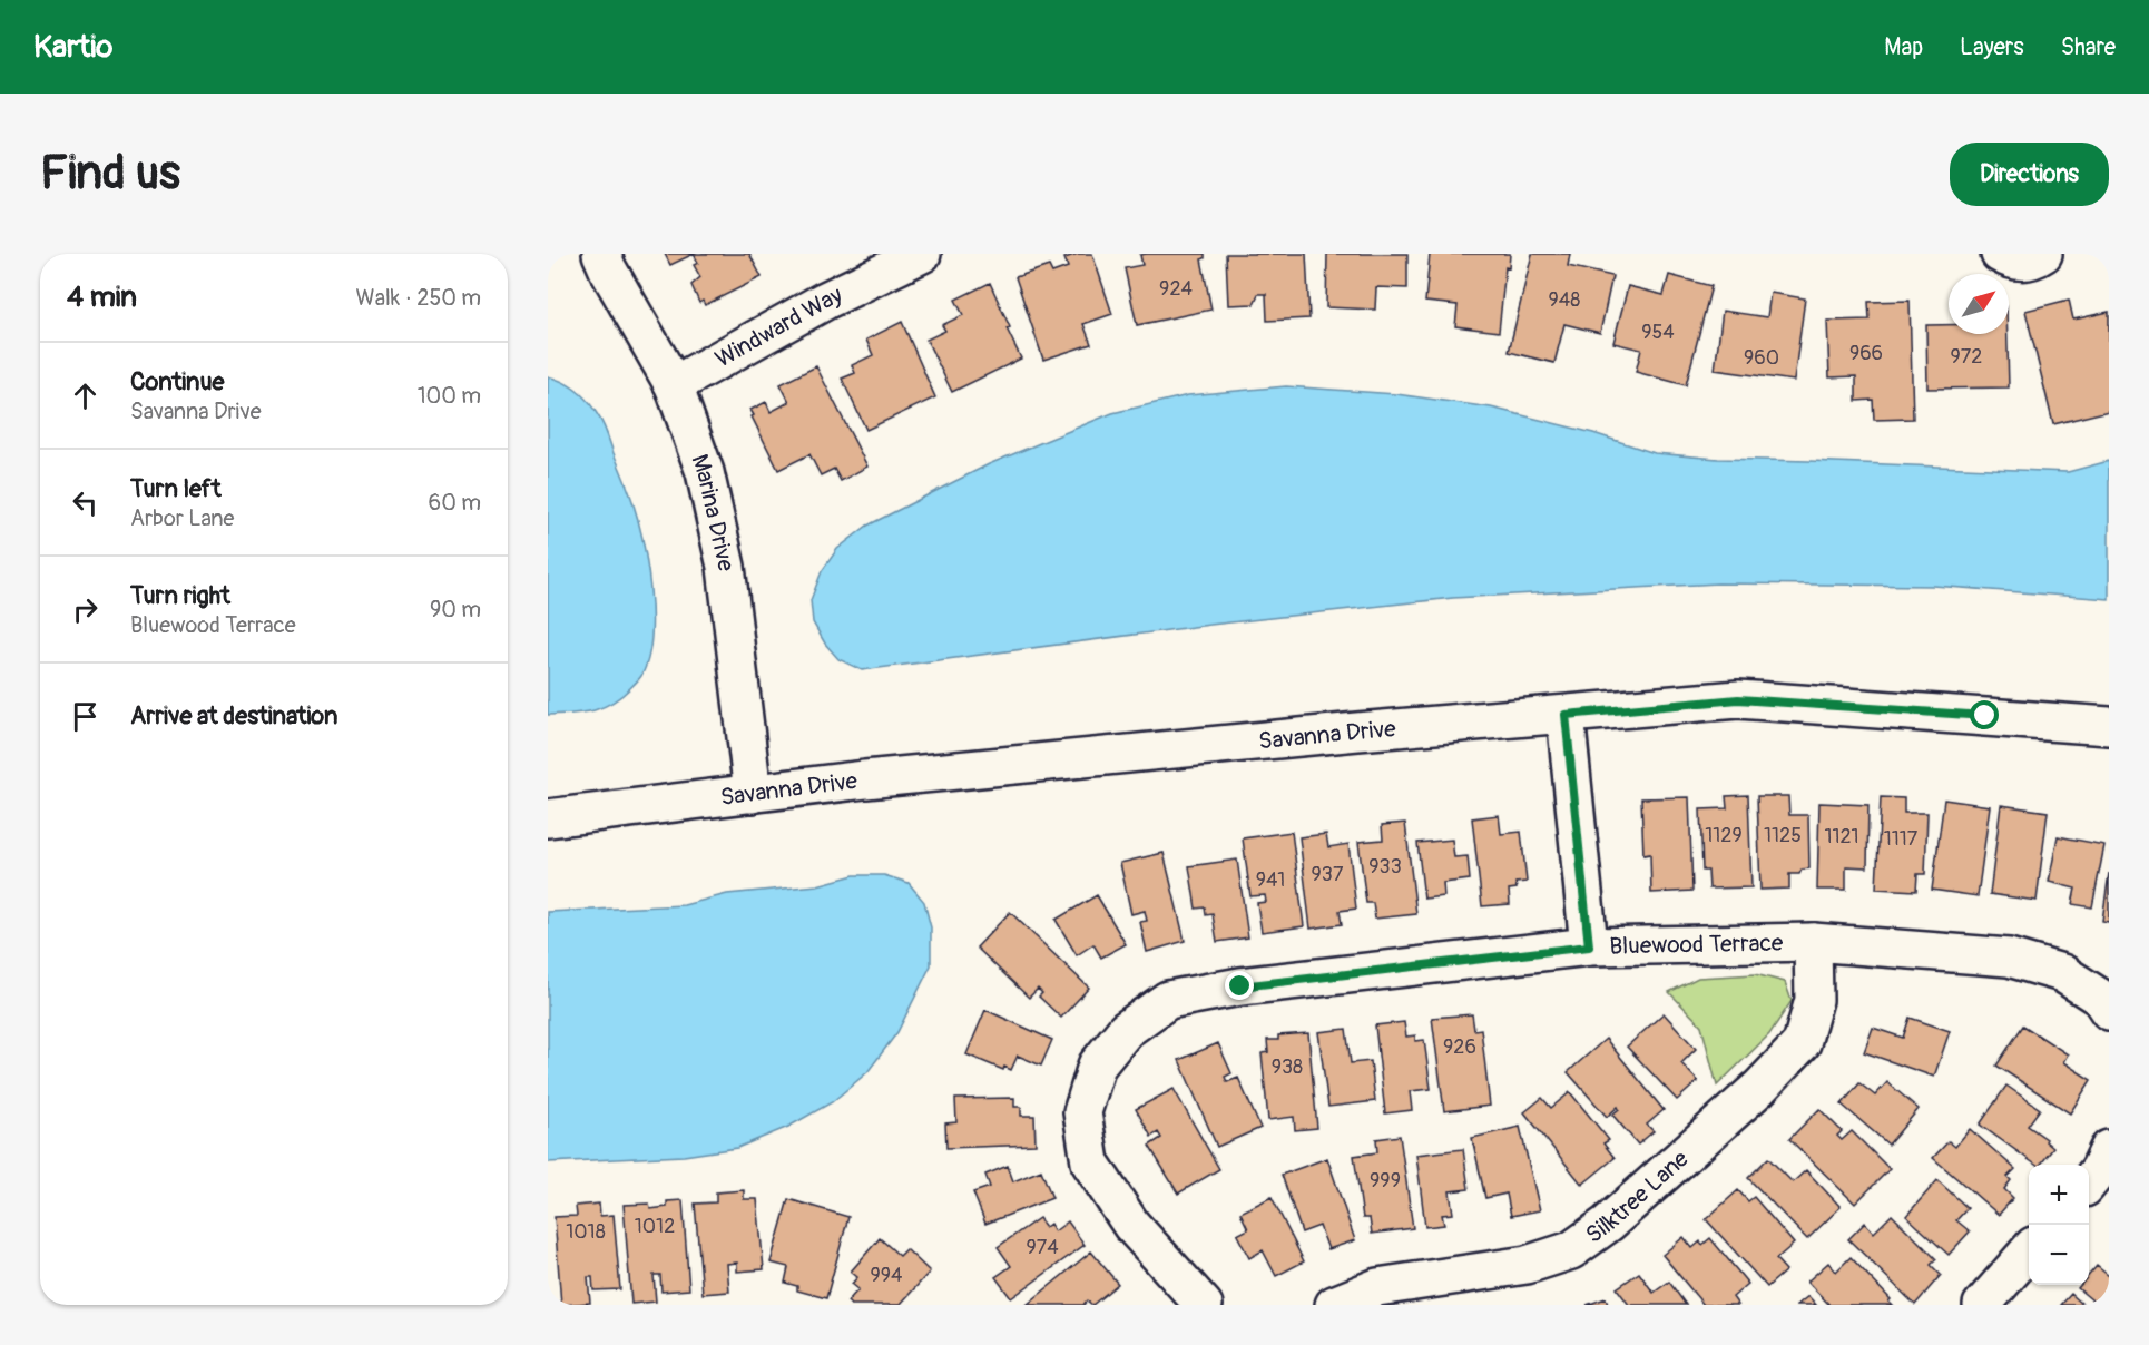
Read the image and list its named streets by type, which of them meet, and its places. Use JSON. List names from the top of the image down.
{
  "streets": {
    "street": [
      "Windward Way",
      "Marina Drive",
      "Savanna Drive",
      "Bluewood Terrace",
      "Silktree Lane"
    ]
  },
  "crossings": [
    ["Windward Way", "Marina Drive"],
    ["Marina Drive", "Savanna Drive"],
    ["Bluewood Terrace", "Silktree Lane"]
  ],
  "house_numbers": [
    "924",
    "948",
    "954",
    "966",
    "972",
    "960",
    "1129",
    "1125",
    "1121",
    "1117",
    "933",
    "937",
    "941",
    "926",
    "938",
    "999",
    "1012",
    "1018",
    "974",
    "994"
  ],
  "north": "top right",
  "page": {
    "header": "Kartio",
    "nav": ["Map", "Layers", "Share"],
    "buttons": "Directions",
    "title": "Find us",
    "heading": ["4 min", "Walk · 250 m"],
    "list": [
      ["Continue", "Savanna Drive", "100 m"],
      ["Turn left", "Arbor Lane", "60 m"],
      ["Turn right", "Bluewood Terrace", "90 m"],
      "Arrive at destination"
    ],
    "map_buttons": ["+", "−"]
  }
}
